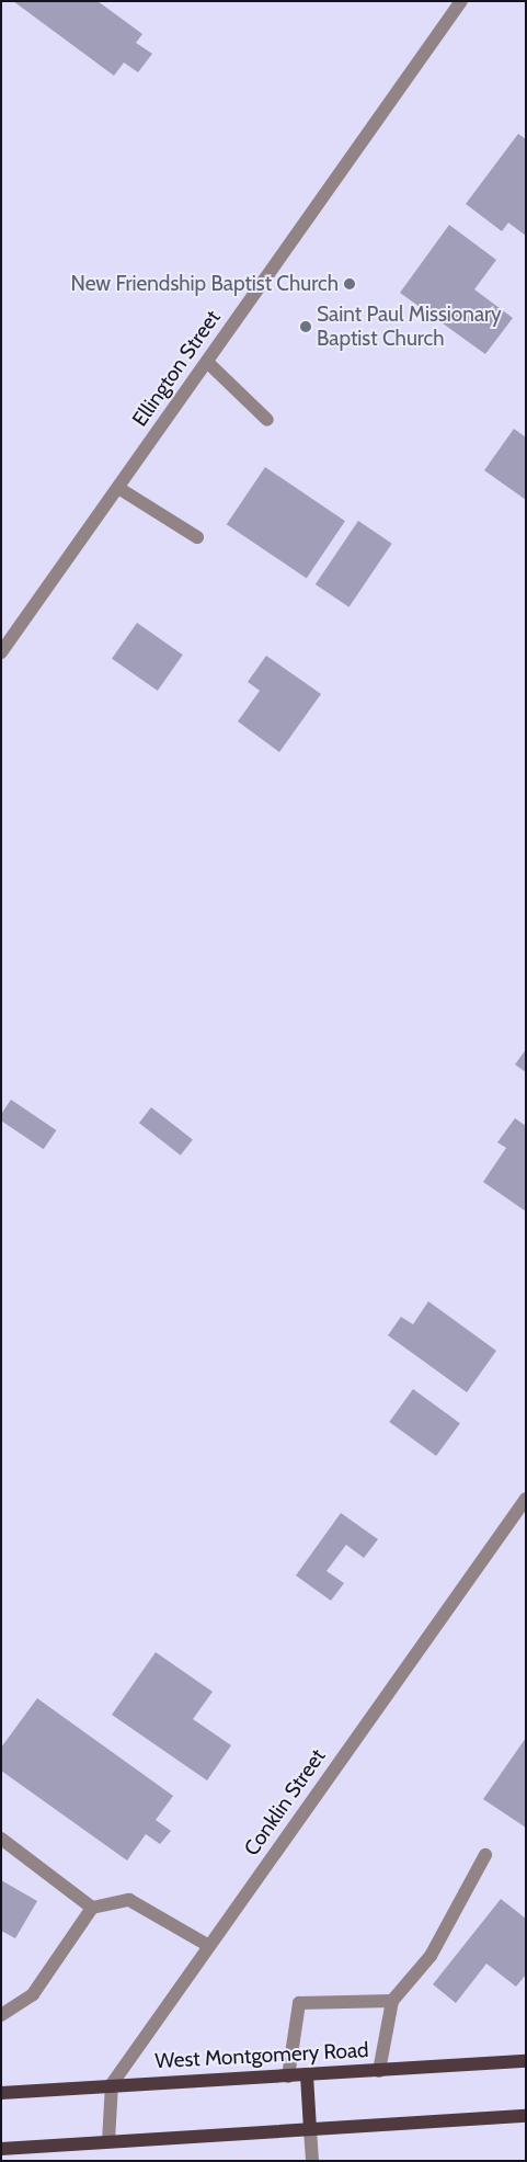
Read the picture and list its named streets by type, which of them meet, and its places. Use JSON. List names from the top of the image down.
{
  "streets": {
    "main road": ["West Montgomery Road"],
    "street": ["Ellington Street", "Conklin Street"]
  },
  "crossings": [
    ["Conklin Street", "West Montgomery Road"]
  ],
  "places": ["New Friendship Baptist Church", "Saint Paul Missionary Baptist Church"]
}
